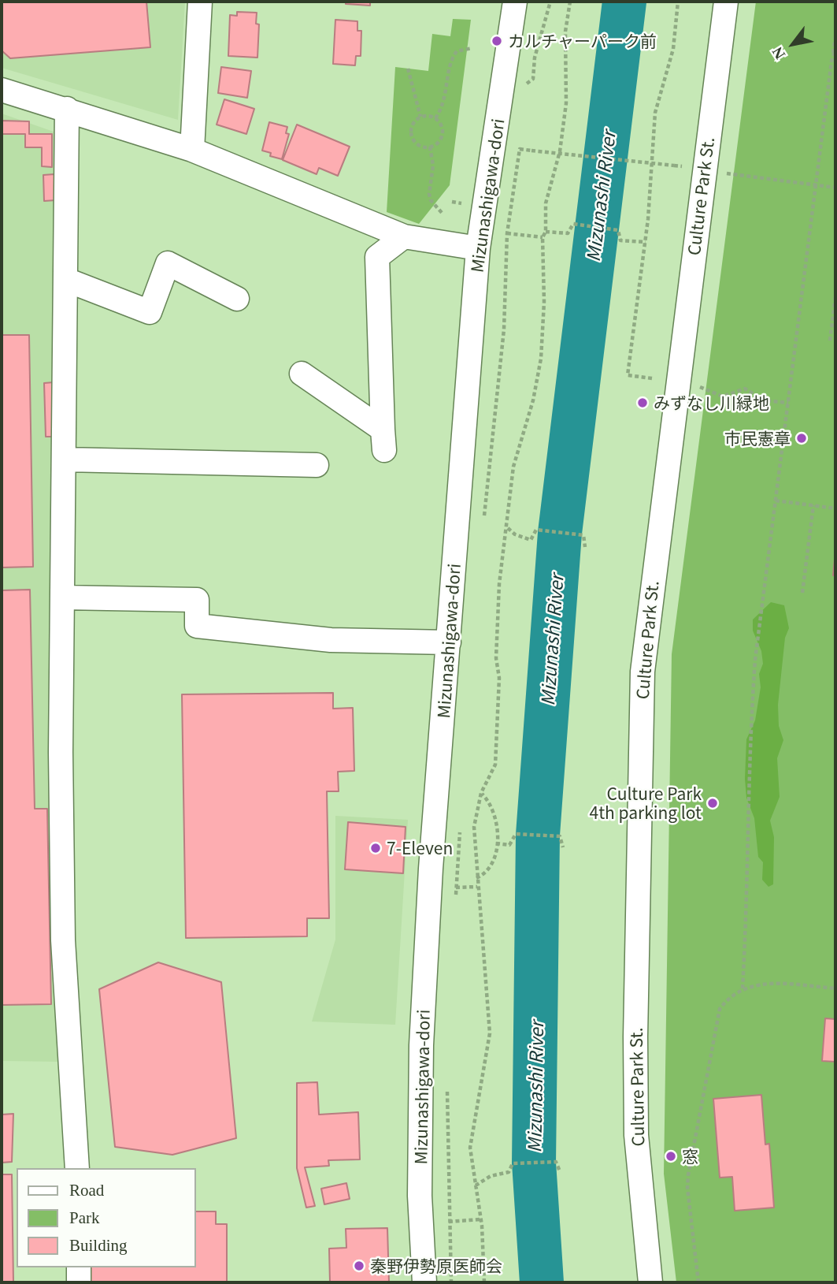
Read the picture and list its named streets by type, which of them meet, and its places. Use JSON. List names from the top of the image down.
{
  "streets": {
    "street": ["Mizunashigawa-dori", "Culture Park St."]
  },
  "water": ["Mizunashi River"],
  "places": [
    "カルチャーパーク前",
    "みずなし川緑地",
    "市民憲章",
    "Culture Park 4th parking lot",
    "7-Eleven",
    "窓",
    "秦野伊勢原医師会"
  ],
  "legend": ["Road", "Park", "Building"],
  "north": "bottom left"
}
